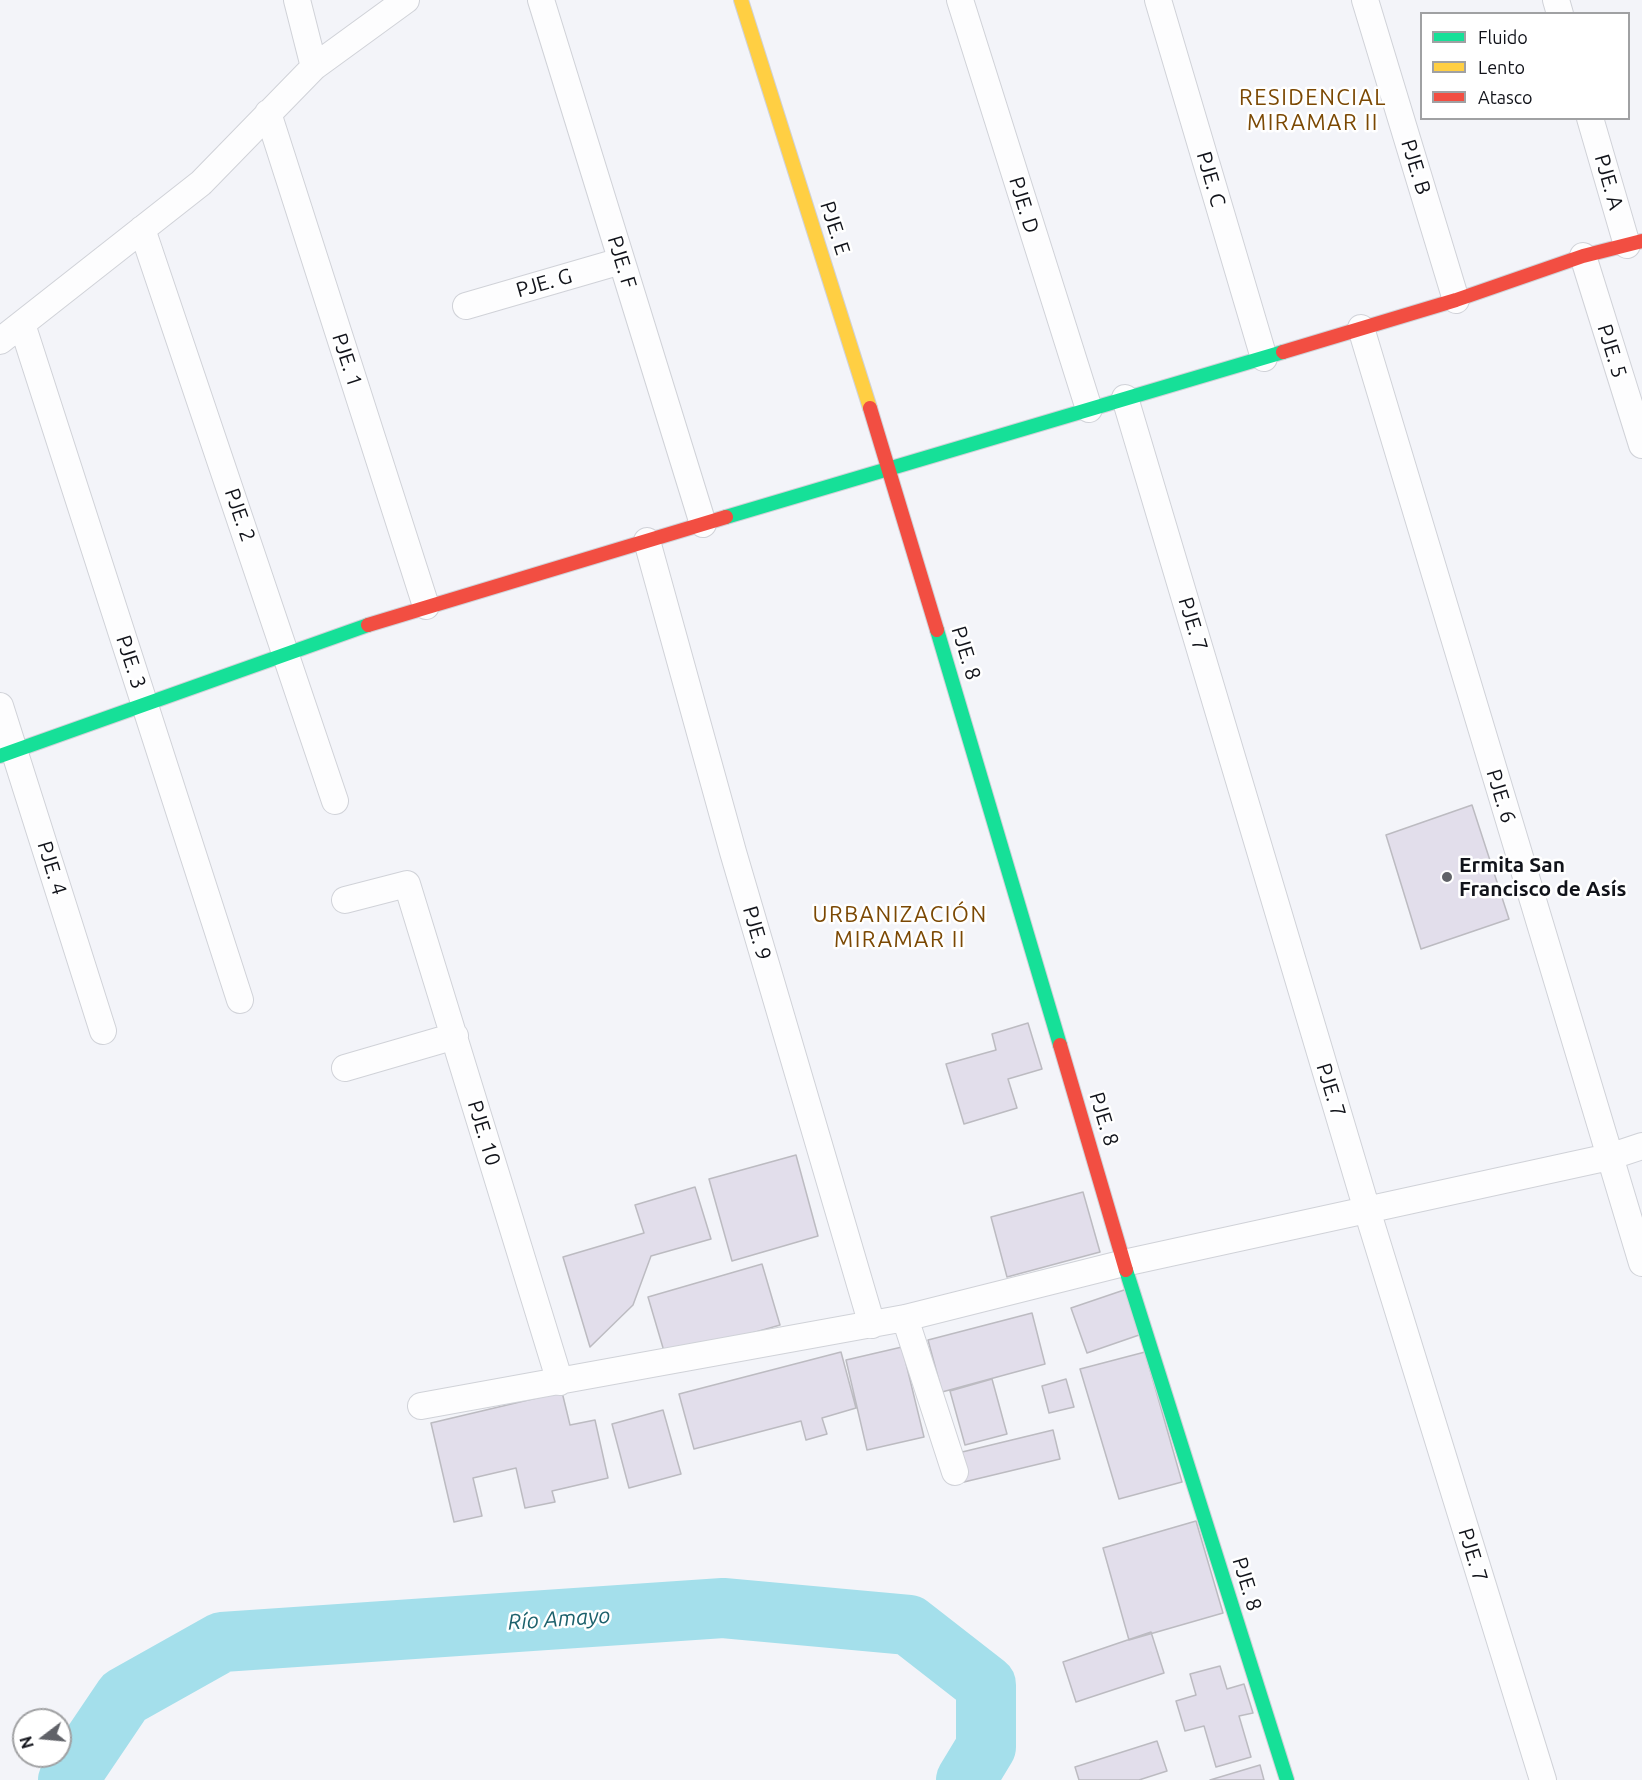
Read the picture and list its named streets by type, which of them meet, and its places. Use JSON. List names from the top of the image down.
{
  "streets": {
    "street": [
      "PJE. B",
      "PJE. C",
      "PJE. A",
      "PJE. D",
      "PJE. E",
      "PJE. F",
      "PJE. G",
      "PJE. 5",
      "PJE. 1",
      "PJE. 2",
      "PJE. 7",
      "PJE. 8",
      "PJE. 3",
      "PJE. 6",
      "PJE. 4",
      "PJE. 9",
      "PJE. 10"
    ]
  },
  "crossings": [
    ["PJE. E", "PJE. 8"],
    ["PJE. F", "PJE. G"]
  ],
  "districts": ["RESIDENCIAL MIRAMAR II", "URBANIZACIÓN MIRAMAR II"],
  "water": ["Río Amayo"],
  "places": ["Ermita San Francisco de Asís"],
  "legend": ["Fluido", "Lento", "Atasco"],
  "north": "left"
}
